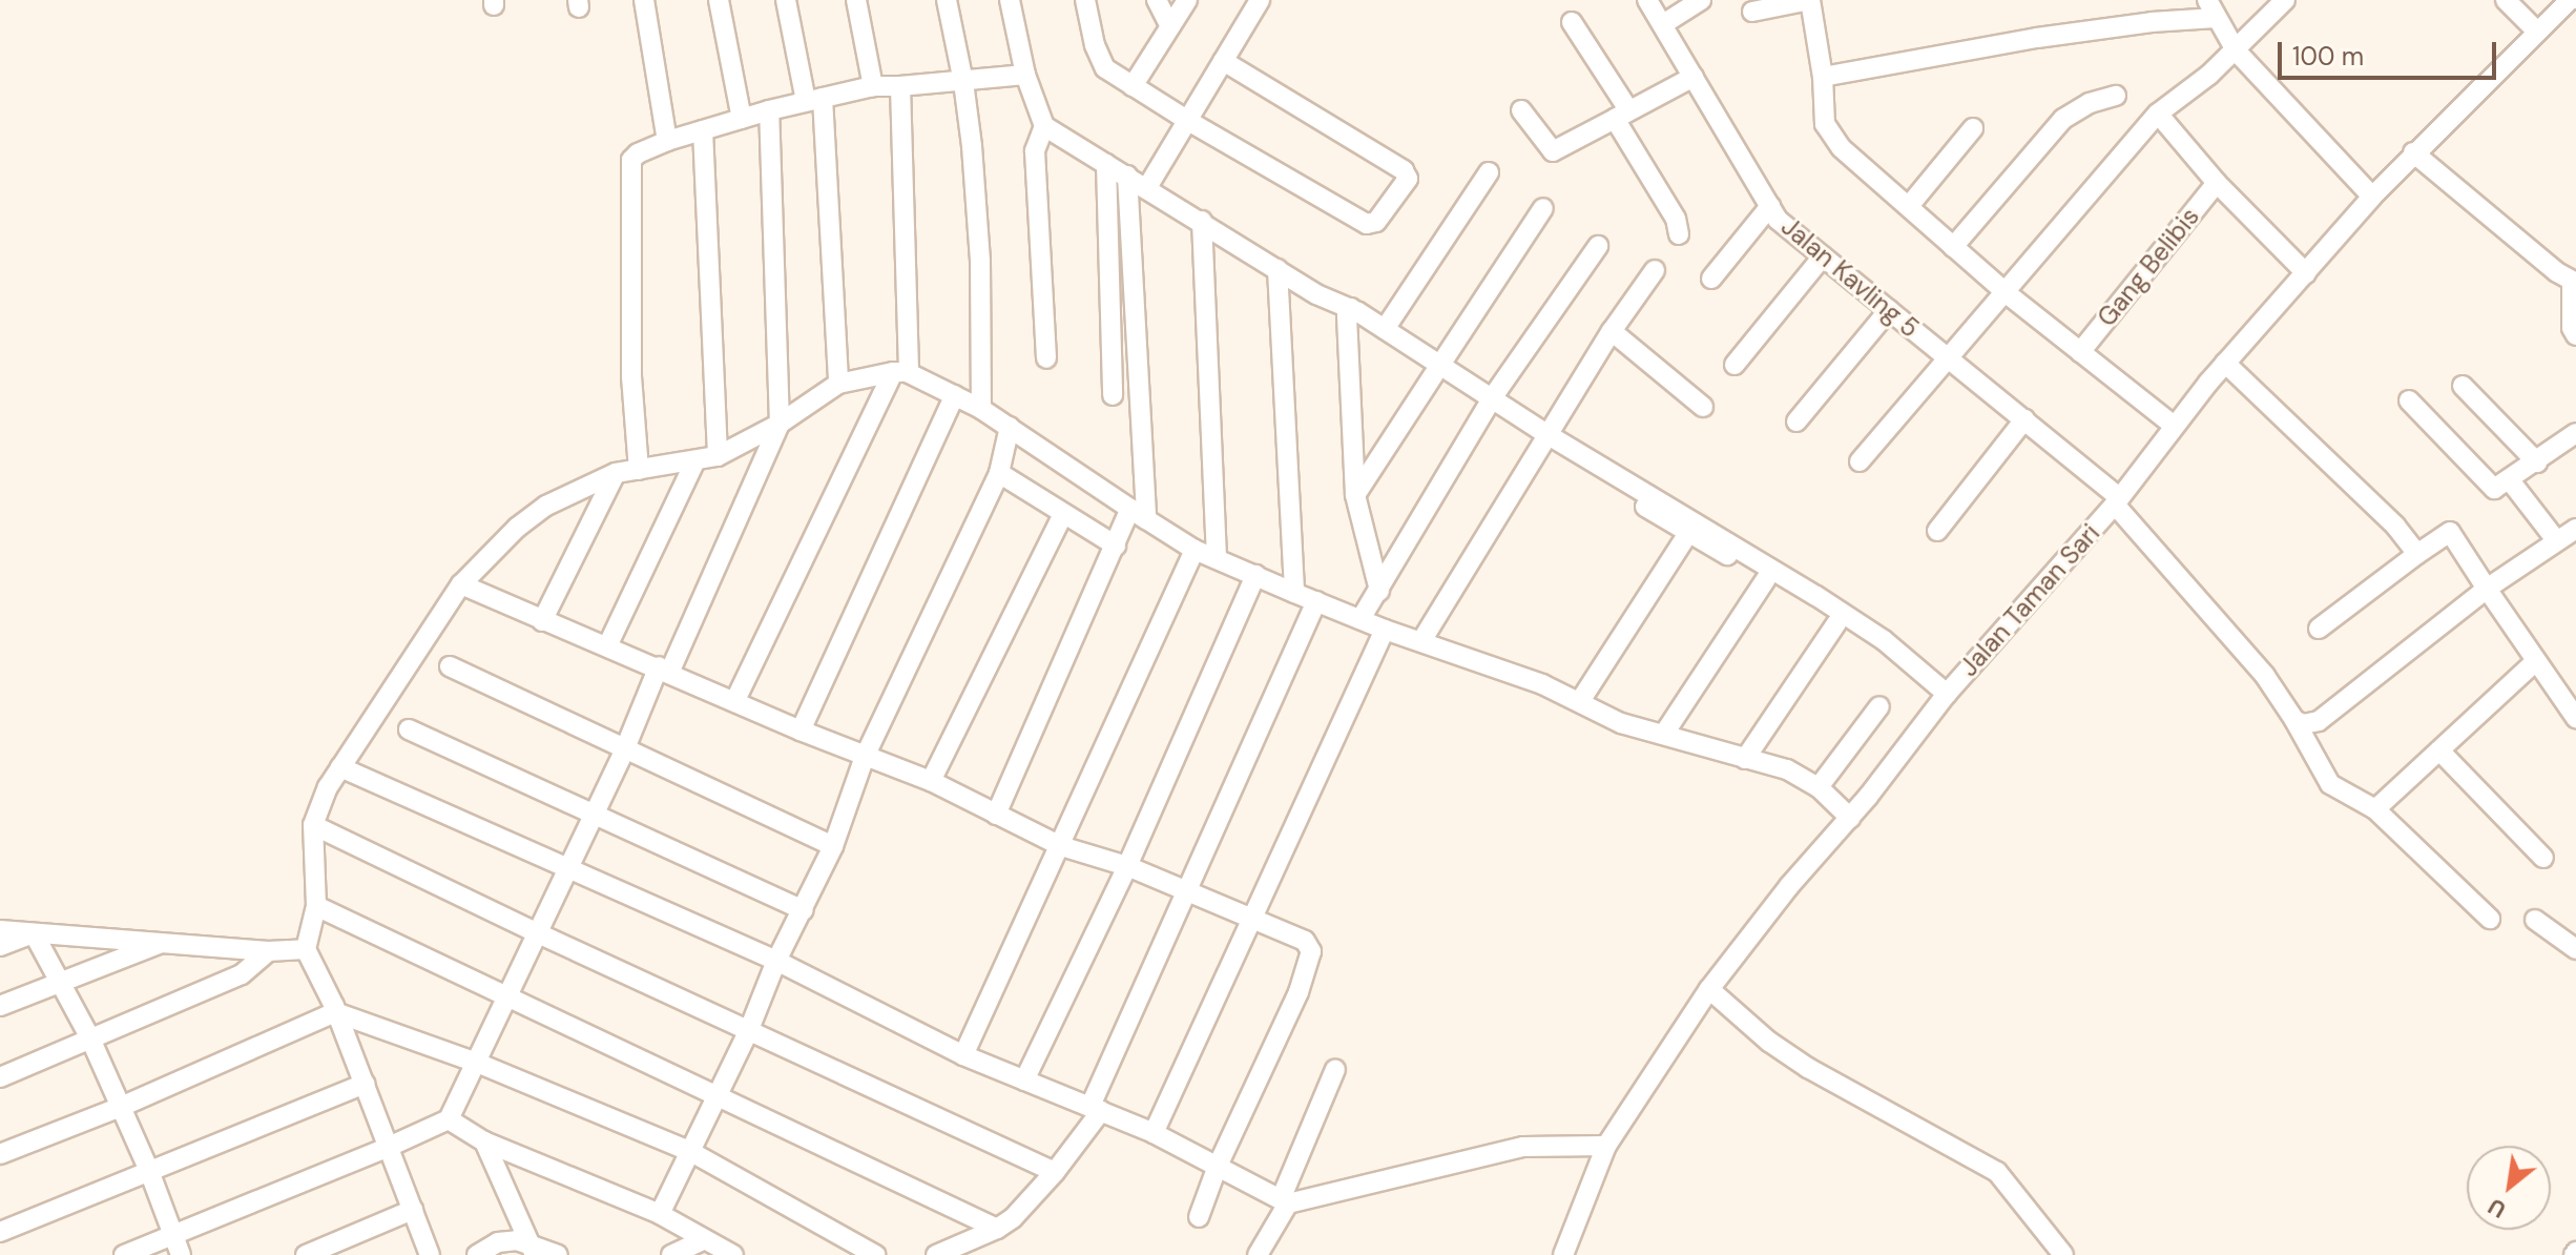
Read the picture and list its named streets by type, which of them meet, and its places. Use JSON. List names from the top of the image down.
{
  "streets": {
    "street": ["Gang Belibis", "Jalan Kavling 5", "Jalan Taman Sari"]
  },
  "crossings": [
    ["Jalan Kavling 5", "Jalan Taman Sari"]
  ],
  "scale_bar": "100 m",
  "north": "bottom left"
}
